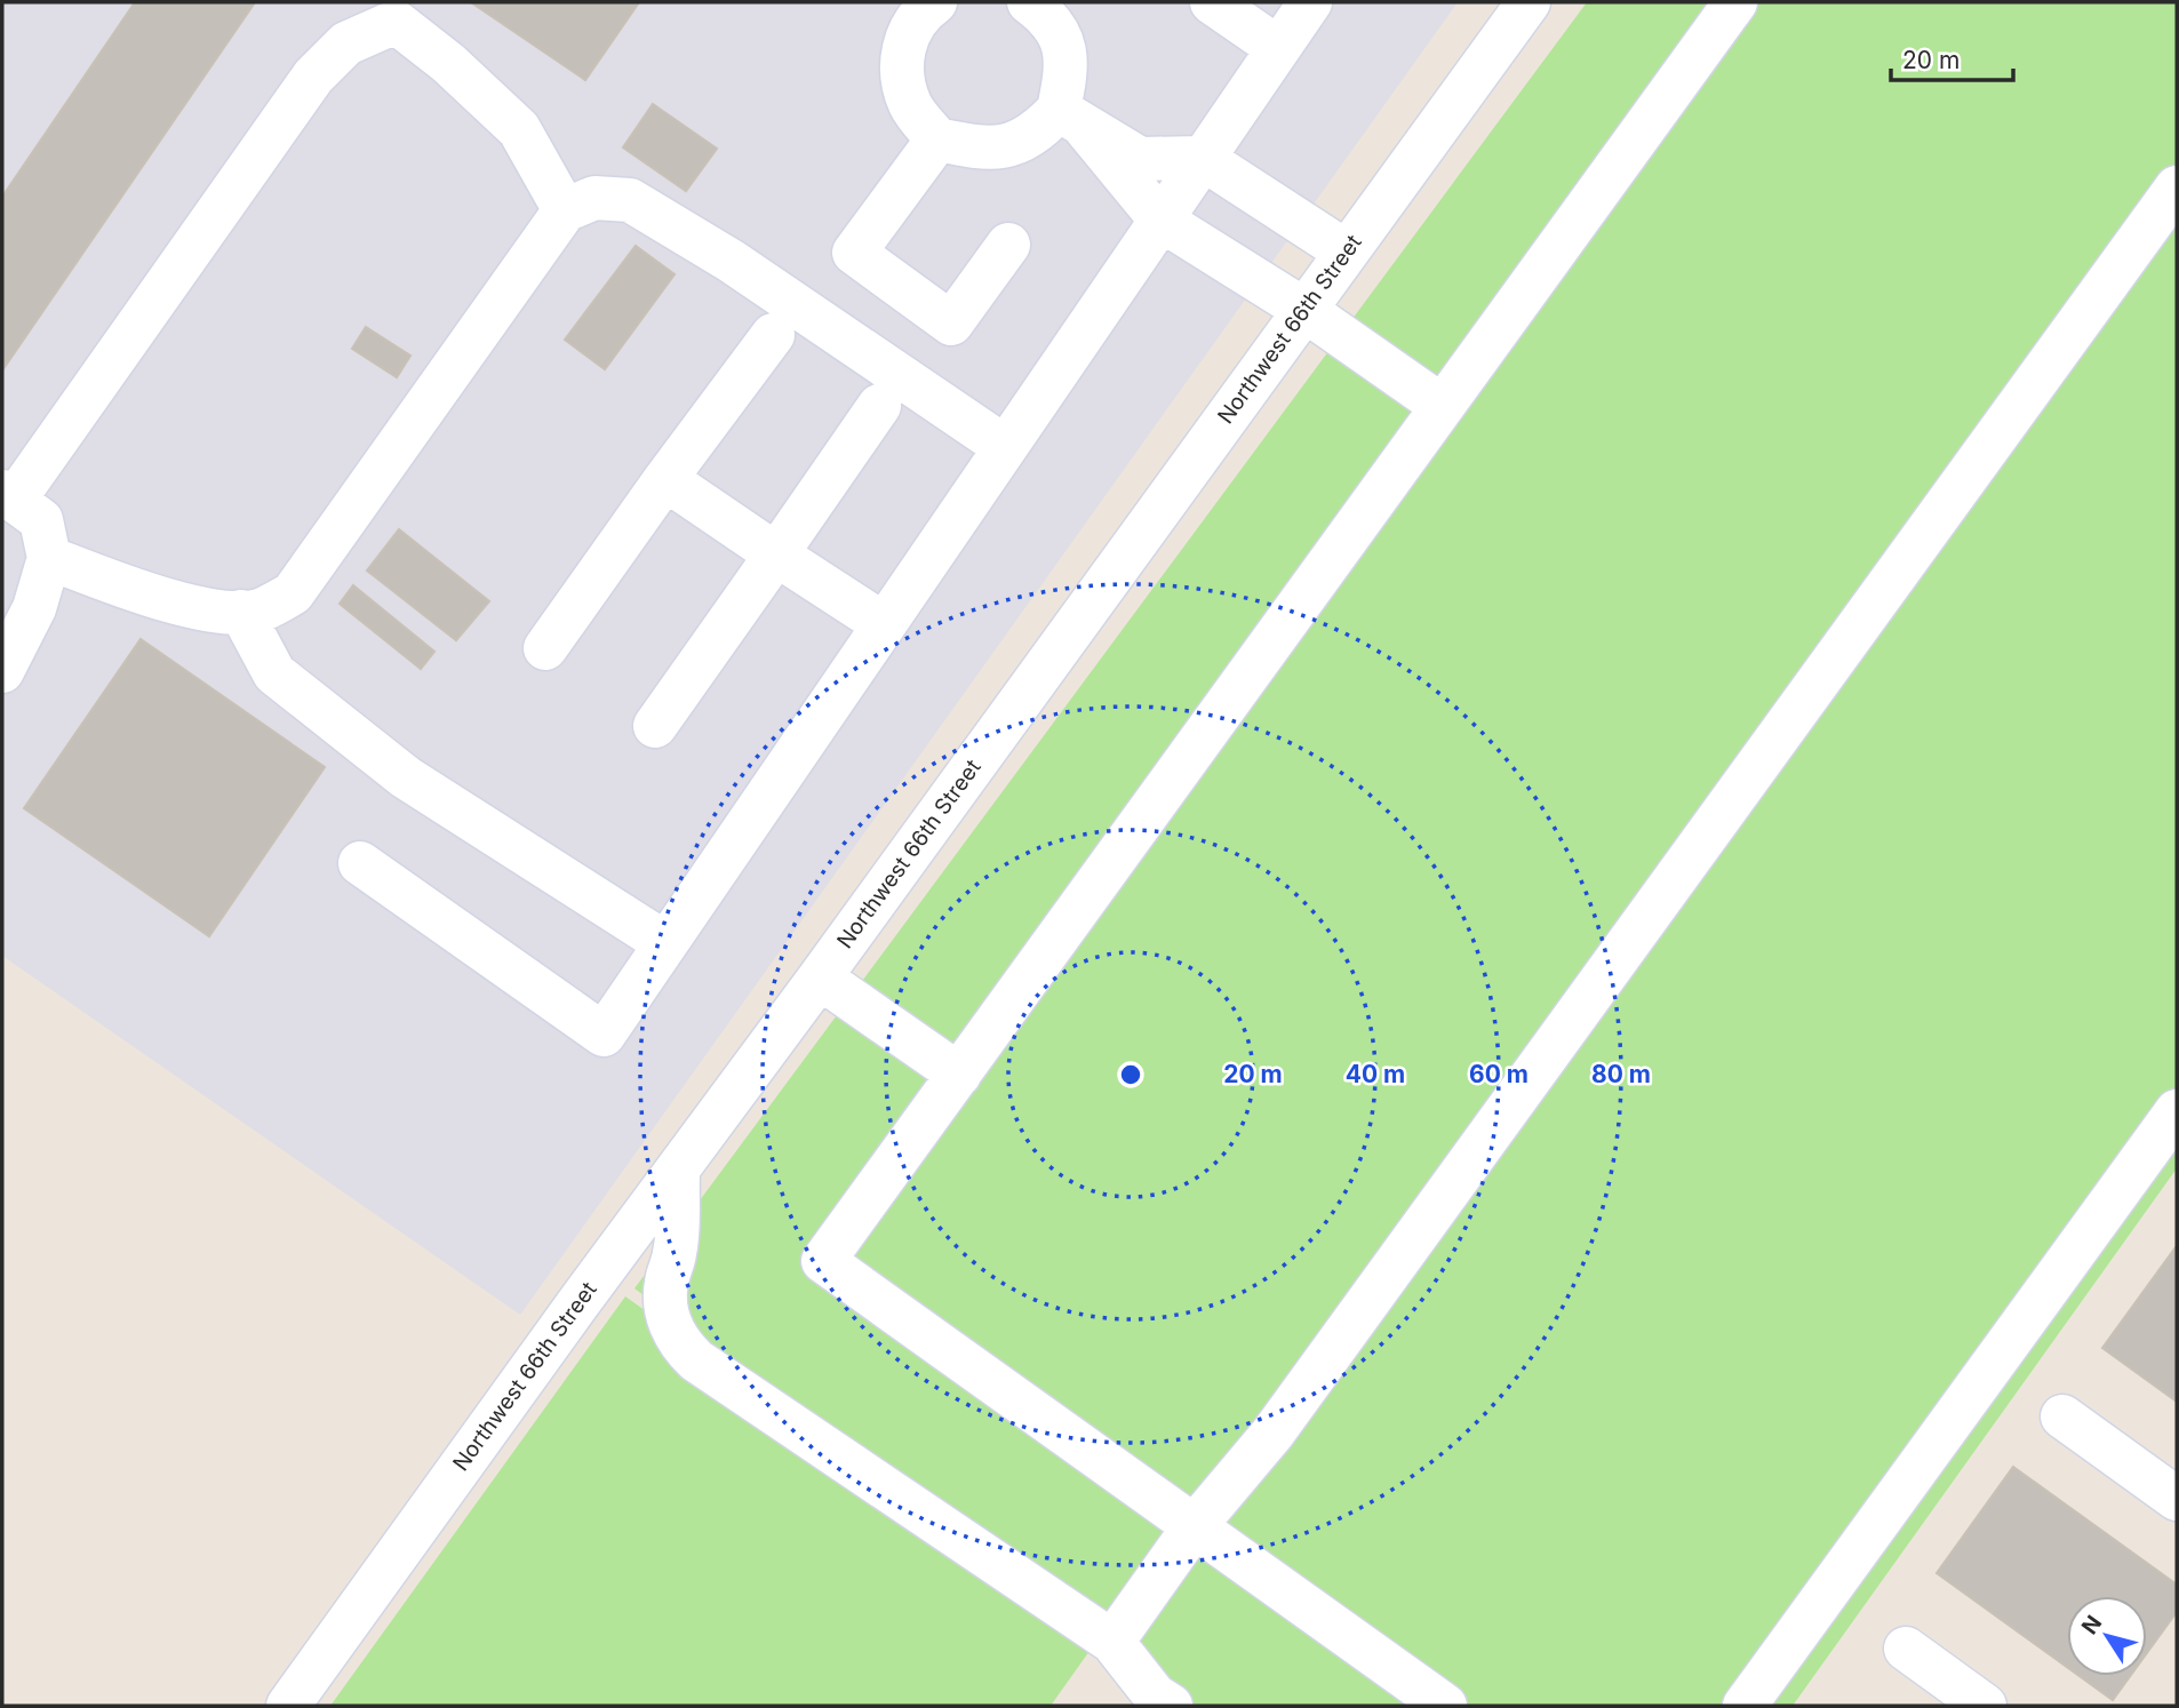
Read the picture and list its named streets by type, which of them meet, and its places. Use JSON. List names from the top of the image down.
{
  "streets": {
    "street": ["Northwest 66th Street"]
  },
  "scale_bar": "20 m",
  "north": "top left",
  "rings": [
    "20 m",
    "40 m",
    "60 m",
    "80 m"
  ]
}
